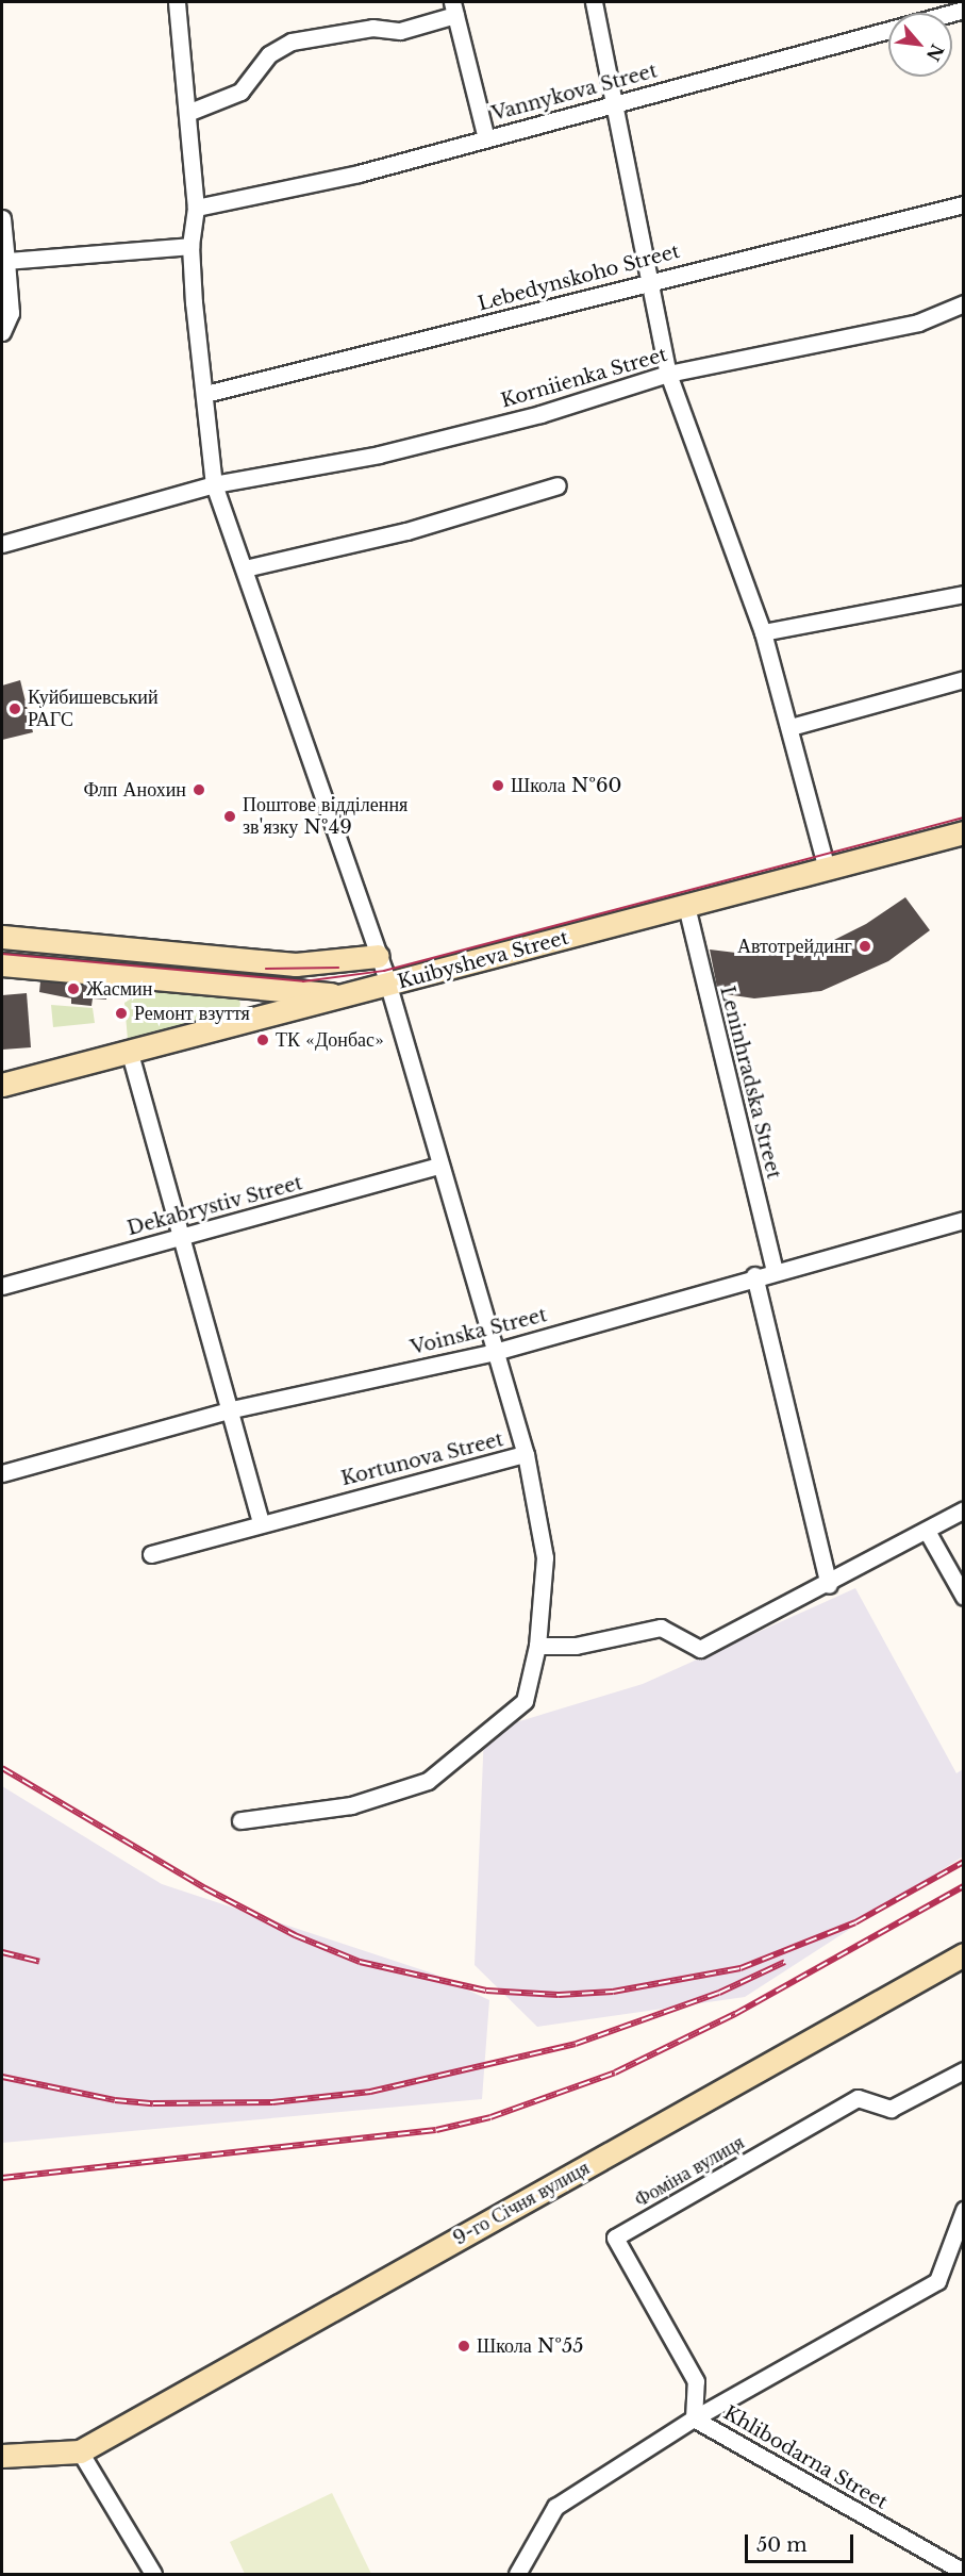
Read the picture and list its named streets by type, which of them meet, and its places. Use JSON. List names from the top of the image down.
{
  "streets": {
    "street": [
      "Vannykova Street",
      "Lebedynskoho Street",
      "Korniienka Street",
      "Kuibysheva Street",
      "Leninhradska Street",
      "Dekabrystiv Street",
      "Voinska Street",
      "Kortunova Street",
      "Фоміна вулиця",
      "9-го Січня вулиця",
      "Khlibodarna Street"
    ]
  },
  "crossings": [
    ["Kuibysheva Street", "Leninhradska Street"],
    ["Leninhradska Street", "Voinska Street"],
    ["Фоміна вулиця", "Khlibodarna Street"]
  ],
  "places": [
    "Куйбишевський РАГС",
    "Школа №60",
    "Флп Анохин",
    "Поштове відділення зв'язку №49",
    "Автотрейдинг",
    "Жасмин",
    "Ремонт взуття",
    "ТК «Донбас»",
    "Школа №55"
  ],
  "scale_bar": "50 m",
  "north": "bottom right"
}
